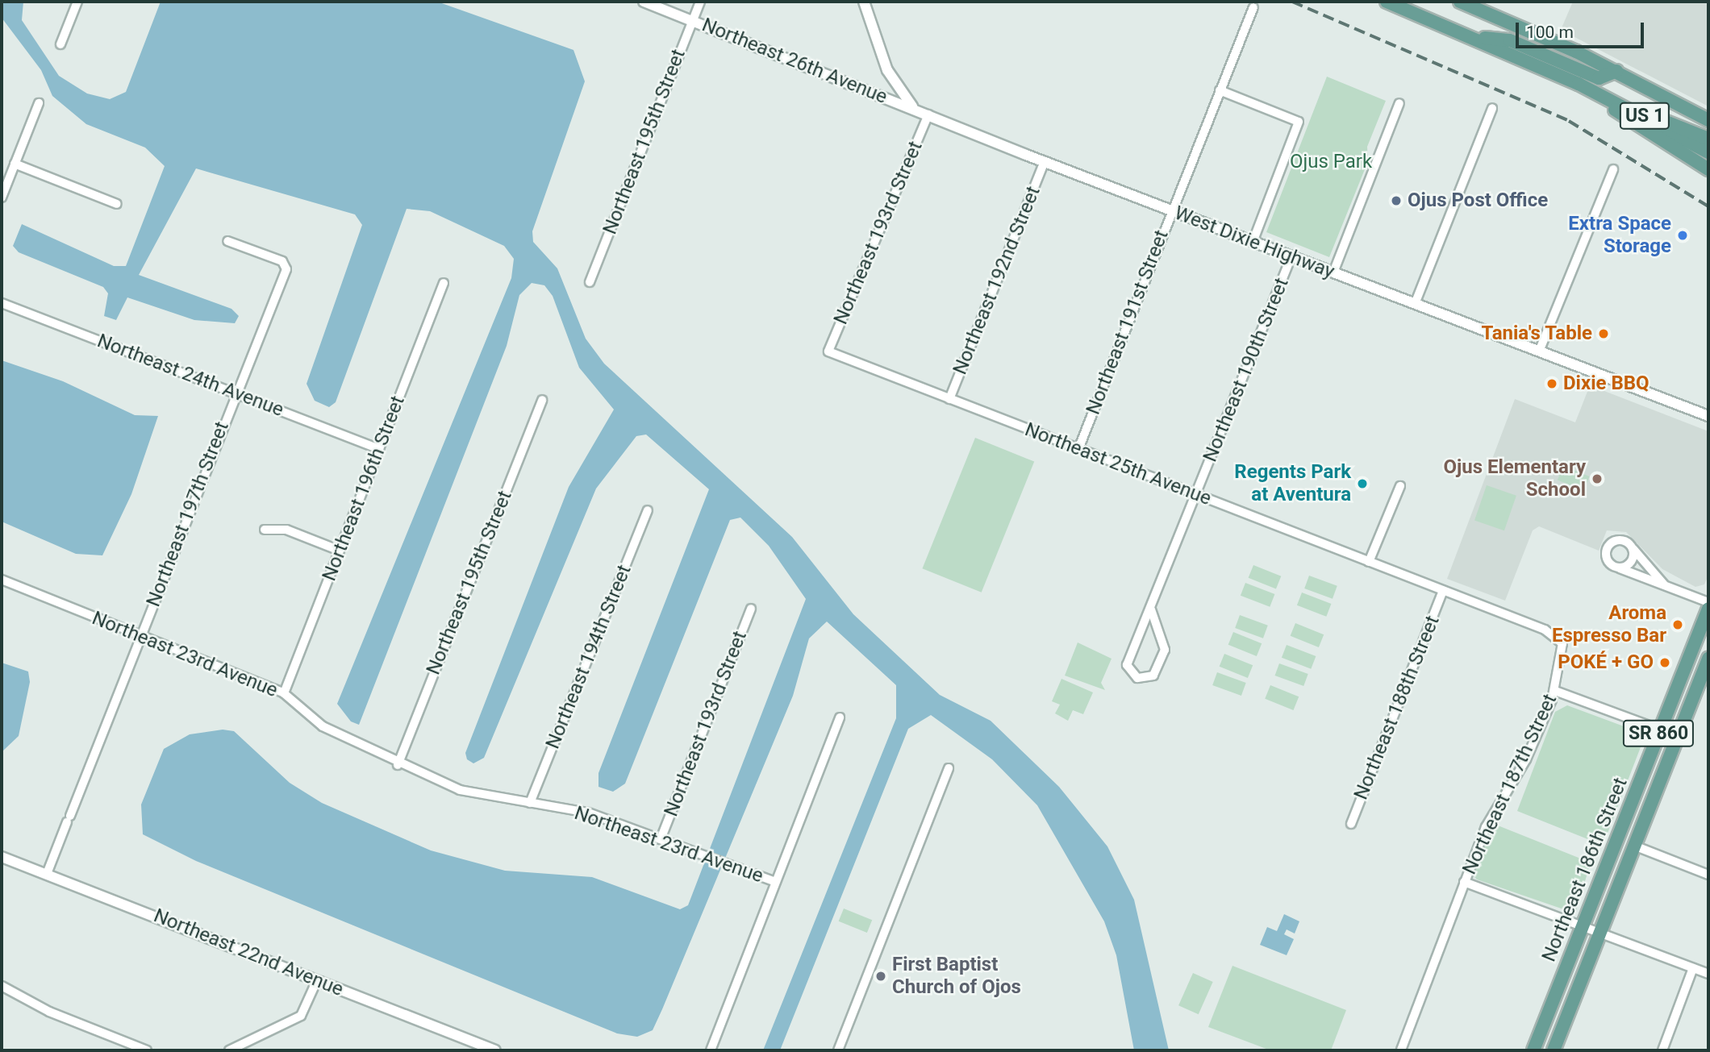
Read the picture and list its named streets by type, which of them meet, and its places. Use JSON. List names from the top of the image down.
{
  "streets": {
    "main road": ["US 1", "SR 860", "Northeast 186th Street"],
    "street": [
      "Northeast 26th Avenue",
      "Northeast 195th Street",
      "Northeast 193rd Street",
      "West Dixie Highway",
      "Northeast 192nd Street",
      "Northeast 191st Street",
      "Northeast 190th Street",
      "Northeast 24th Avenue",
      "Northeast 25th Avenue",
      "Northeast 196th Street",
      "Northeast 197th Street",
      "Northeast 23rd Avenue",
      "Northeast 194th Street",
      "Northeast 188th Street",
      "Northeast 187th Street",
      "Northeast 22nd Avenue"
    ]
  },
  "crossings": [
    ["Northeast 26th Avenue", "Northeast 195th Street"],
    ["Northeast 26th Avenue", "West Dixie Highway"],
    ["Northeast 195th Street", "Northeast 23rd Avenue"],
    ["Northeast 193rd Street", "West Dixie Highway"],
    ["Northeast 193rd Street", "Northeast 25th Avenue"],
    ["Northeast 193rd Street", "Northeast 23rd Avenue"],
    ["West Dixie Highway", "Northeast 192nd Street"],
    ["West Dixie Highway", "Northeast 191st Street"],
    ["West Dixie Highway", "Northeast 190th Street"],
    ["Northeast 192nd Street", "Northeast 25th Avenue"],
    ["Northeast 191st Street", "Northeast 25th Avenue"],
    ["Northeast 190th Street", "Northeast 25th Avenue"],
    ["Northeast 24th Avenue", "Northeast 196th Street"],
    ["Northeast 24th Avenue", "Northeast 197th Street"],
    ["Northeast 25th Avenue", "Northeast 188th Street"],
    ["Northeast 25th Avenue", "Northeast 187th Street"],
    ["Northeast 196th Street", "Northeast 23rd Avenue"],
    ["Northeast 197th Street", "Northeast 23rd Avenue"],
    ["Northeast 197th Street", "Northeast 22nd Avenue"],
    ["Northeast 23rd Avenue", "Northeast 194th Street"]
  ],
  "parks": ["Ojus Park"],
  "places": [
    "Ojus Post Office",
    "Extra Space Storage",
    "Tania's Table",
    "Dixie BBQ",
    "Ojus Elementary School",
    "Regents Park at Aventura",
    "Aroma Espresso Bar",
    "POKÉ + GO",
    "First Baptist Church of Ojos"
  ],
  "scale_bar": "100 m"
}
